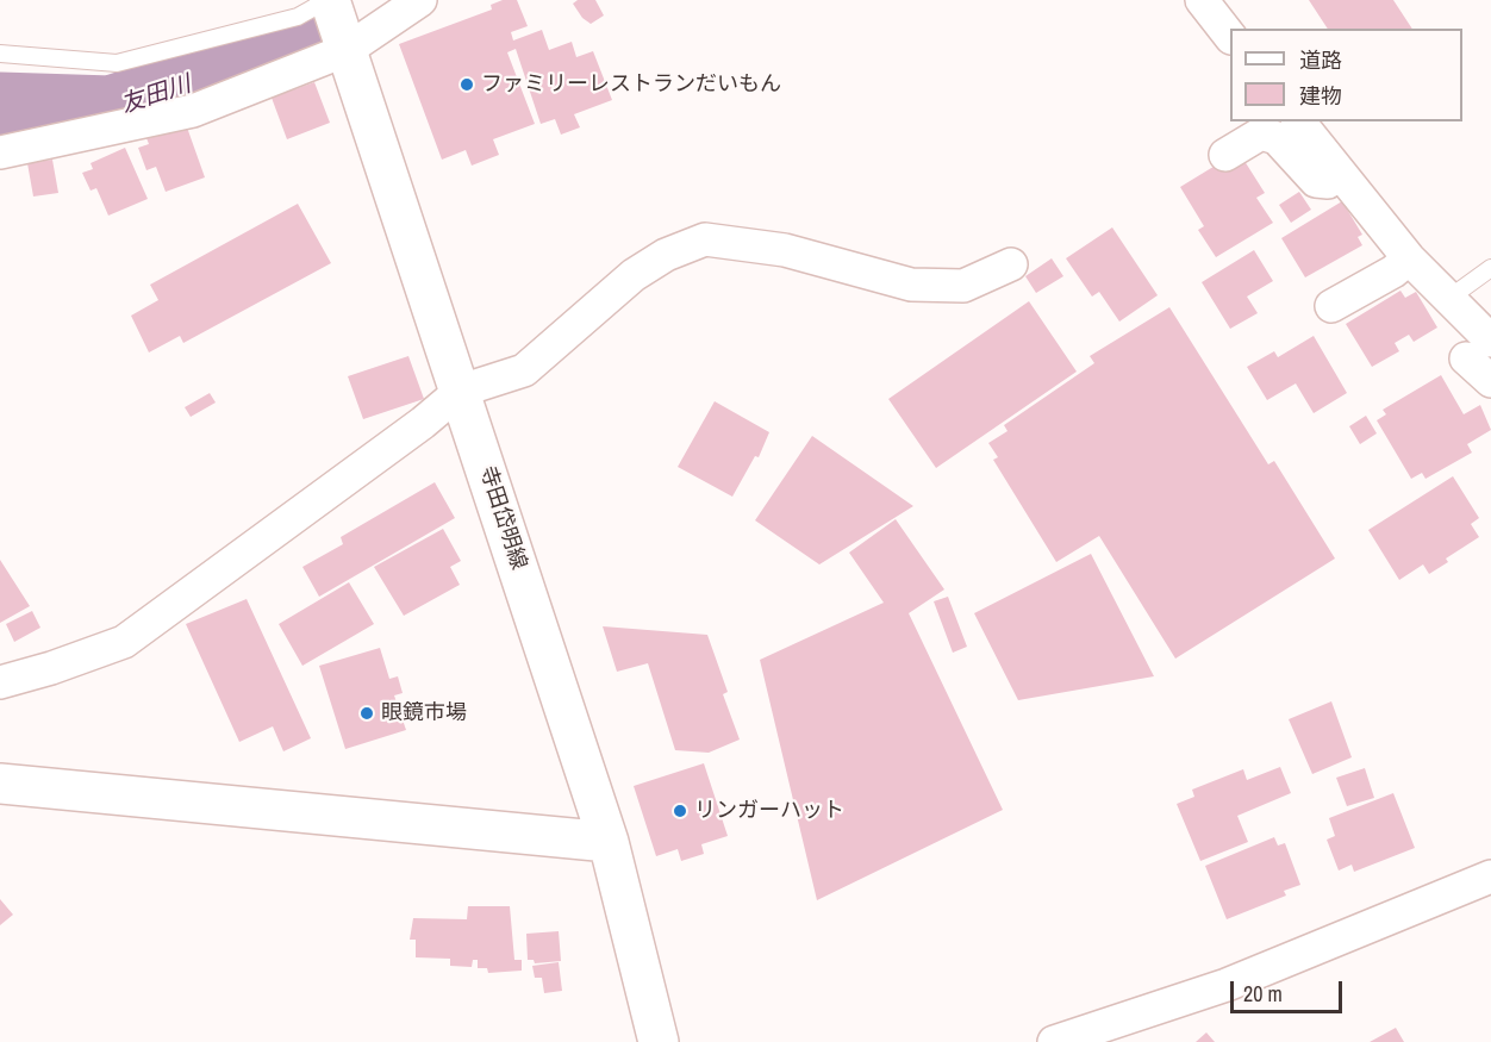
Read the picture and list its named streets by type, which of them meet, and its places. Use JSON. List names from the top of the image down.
{
  "streets": {
    "main road": ["寺田岱明線"]
  },
  "water": ["友田川"],
  "places": ["ファミリーレストランだいもん", "眼鏡市場", "リンガーハット"],
  "legend": ["道路", "建物"],
  "scale_bar": "20 m"
}
